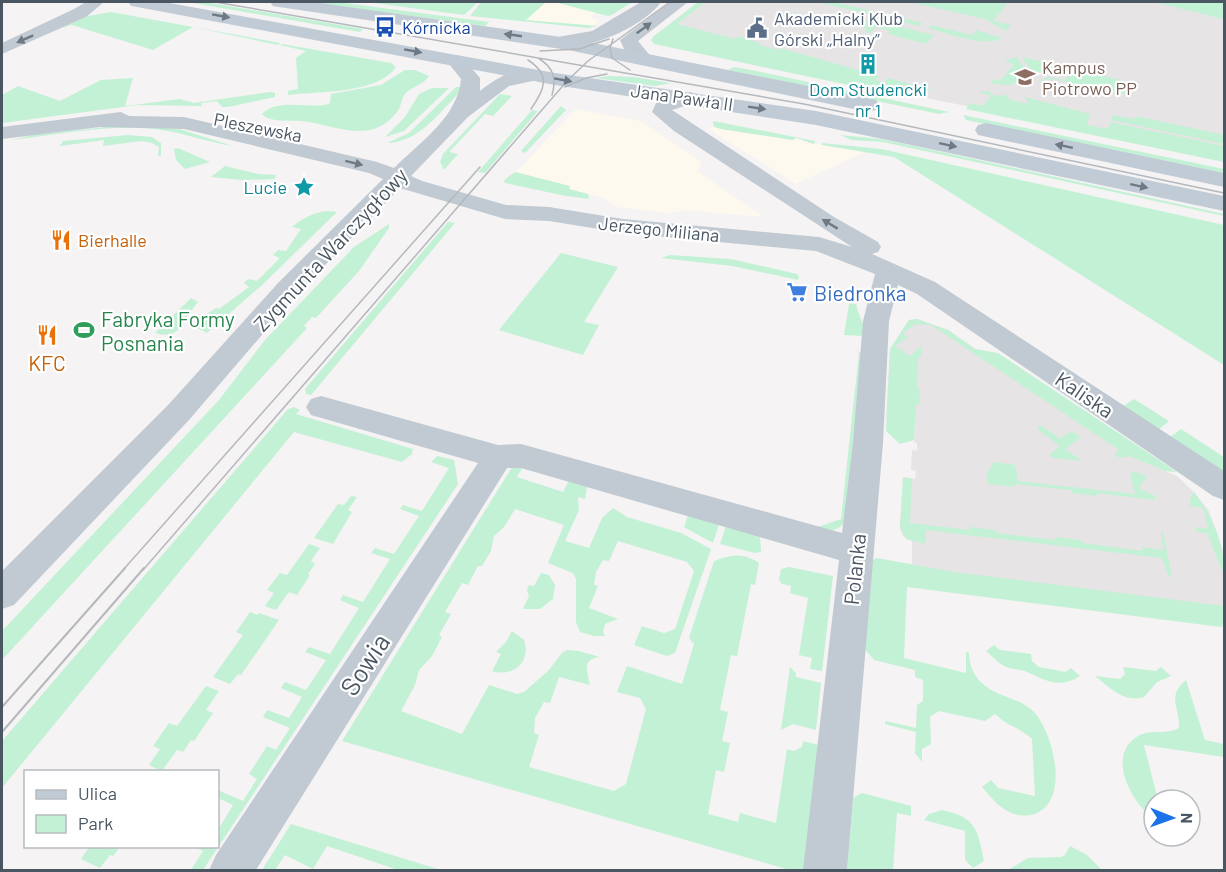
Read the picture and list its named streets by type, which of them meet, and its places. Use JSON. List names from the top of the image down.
{
  "streets": {
    "main road": ["Jana Pawła II"],
    "street": [
      "Pleszewska",
      "Jerzego Miliana",
      "Zygmunta Warczygłowy",
      "Kaliska",
      "Polanka",
      "Sowia"
    ]
  },
  "crossings": [
    ["Jana Pawła II", "Zygmunta Warczygłowy"],
    ["Jana Pawła II", "Kaliska"],
    ["Pleszewska", "Jerzego Miliana"],
    ["Pleszewska", "Zygmunta Warczygłowy"],
    ["Jerzego Miliana", "Zygmunta Warczygłowy"],
    ["Jerzego Miliana", "Kaliska"],
    ["Jerzego Miliana", "Polanka"],
    ["Kaliska", "Polanka"]
  ],
  "one_way": ["Kaliska"],
  "places": {
    "bus stop": ["Kórnicka"],
    "public building": ["Akademicki Klub Górski „Halny”"],
    "building": ["Dom Studencki nr 1"],
    "school or university": ["Kampus Piotrowo PP"],
    "place": ["Lucie"],
    "restaurant": ["Bierhalle", "KFC"],
    "supermarket": ["Biedronka"],
    "sports": ["Fabryka Formy Posnania"]
  },
  "legend": ["Ulica", "Park"],
  "north": "right"
}
